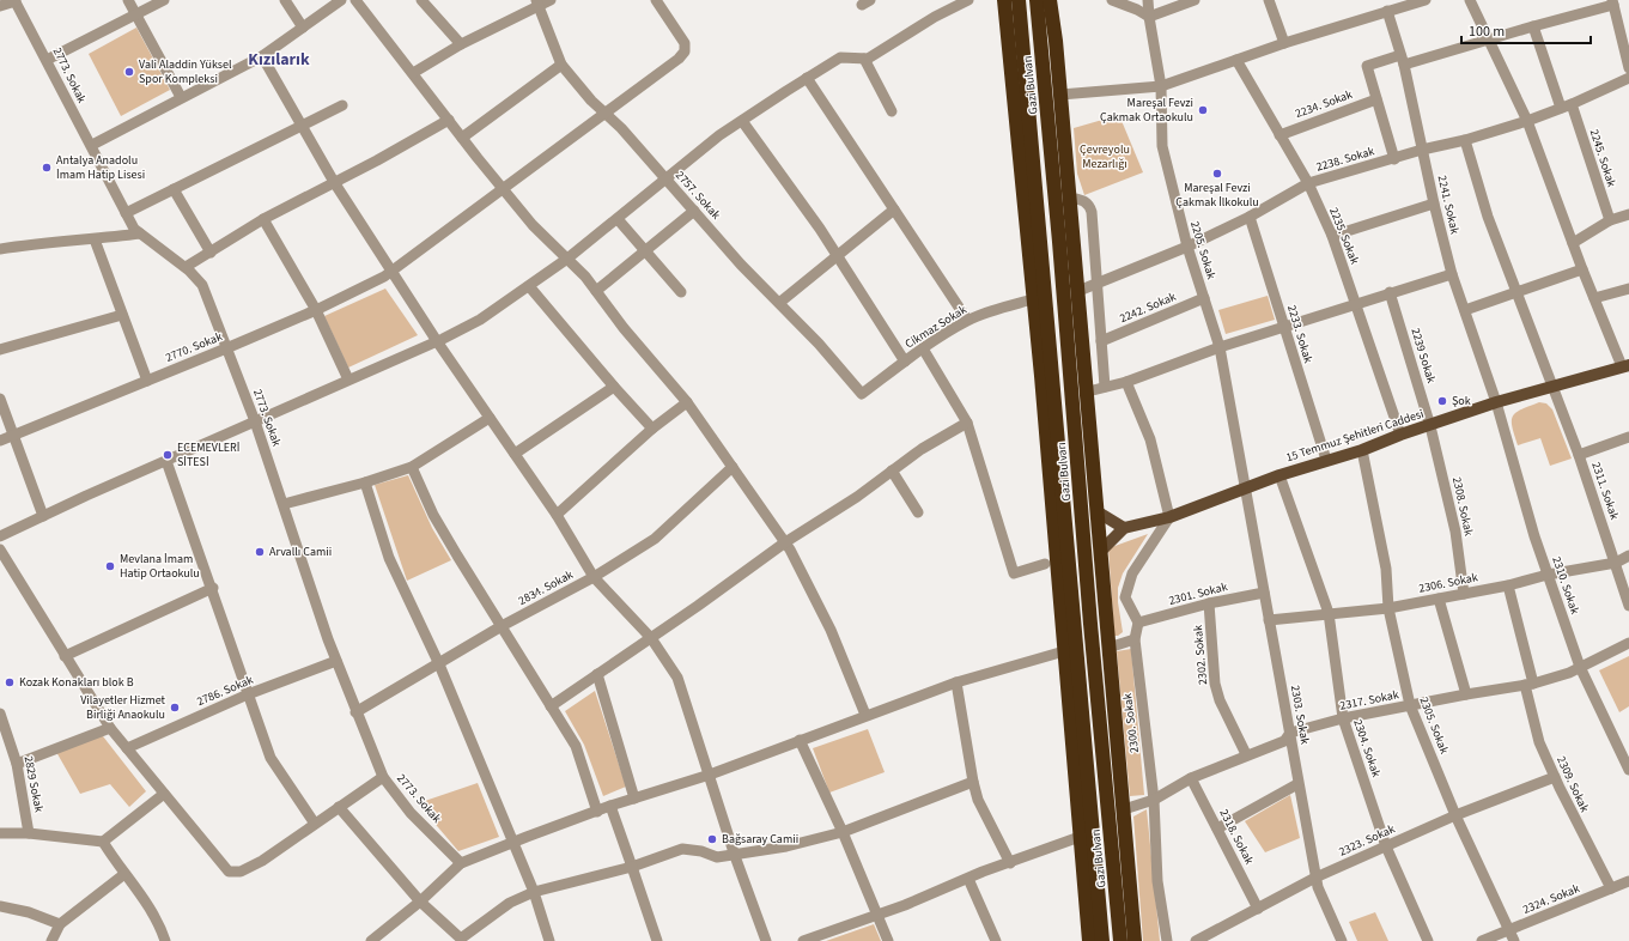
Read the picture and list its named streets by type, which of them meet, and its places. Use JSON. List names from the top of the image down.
{
  "streets": {
    "highway": ["Gazi Bulvarı"],
    "main road": ["15 Temmuz Şehitleri Caddesi"],
    "street": [
      "2773. Sokak",
      "2234. Sokak",
      "2245. Sokak",
      "2238. Sokak",
      "2757. Sokak",
      "2241. Sokak",
      "2235. Sokak",
      "2205. Sokak",
      "2242. Sokak",
      "Cikmaz Sokak",
      "2233. Sokak",
      "2770. Sokak",
      "2239 Sokak",
      "2311. Sokak",
      "2308. Sokak",
      "2306. Sokak",
      "2310. Sokak",
      "2834. Sokak",
      "2301. Sokak",
      "2302. Sokak",
      "2786. Sokak",
      "2317. Sokak",
      "2303. Sokak",
      "2300. Sokak",
      "2305. Sokak",
      "2304. Sokak",
      "2829 Sokak",
      "2309. Sokak",
      "2318. Sokak",
      "2323. Sokak",
      "2324. Sokak"
    ]
  },
  "crossings": [
    ["2773. Sokak", "2770. Sokak"],
    ["2773. Sokak", "2834. Sokak"],
    ["2773. Sokak", "2786. Sokak"],
    ["2234. Sokak", "2235. Sokak"],
    ["2245. Sokak", "2238. Sokak"],
    ["2238. Sokak", "2241. Sokak"],
    ["2238. Sokak", "2235. Sokak"],
    ["2238. Sokak", "2205. Sokak"],
    ["2238. Sokak", "2233. Sokak"],
    ["2238. Sokak", "2311. Sokak"],
    ["2757. Sokak", "Cikmaz Sokak"],
    ["2757. Sokak", "2770. Sokak"],
    ["2241. Sokak", "15 Temmuz Şehitleri Caddesi"],
    ["2241. Sokak", "2310. Sokak"],
    ["2235. Sokak", "15 Temmuz Şehitleri Caddesi"],
    ["2205. Sokak", "2242. Sokak"],
    ["2205. Sokak", "15 Temmuz Şehitleri Caddesi"],
    ["2205. Sokak", "2303. Sokak"],
    ["2233. Sokak", "15 Temmuz Şehitleri Caddesi"],
    ["2239 Sokak", "15 Temmuz Şehitleri Caddesi"],
    ["2239 Sokak", "2308. Sokak"],
    ["15 Temmuz Şehitleri Caddesi", "2311. Sokak"],
    ["15 Temmuz Şehitleri Caddesi", "2308. Sokak"],
    ["15 Temmuz Şehitleri Caddesi", "2310. Sokak"],
    ["15 Temmuz Şehitleri Caddesi", "2303. Sokak"],
    ["15 Temmuz Şehitleri Caddesi", "2305. Sokak"],
    ["15 Temmuz Şehitleri Caddesi", "2304. Sokak"],
    ["2311. Sokak", "2306. Sokak"],
    ["2308. Sokak", "2306. Sokak"],
    ["2306. Sokak", "2310. Sokak"],
    ["2306. Sokak", "2303. Sokak"],
    ["2306. Sokak", "2305. Sokak"],
    ["2306. Sokak", "2304. Sokak"],
    ["2306. Sokak", "2309. Sokak"],
    ["2310. Sokak", "2317. Sokak"],
    ["2301. Sokak", "2302. Sokak"],
    ["2301. Sokak", "2303. Sokak"],
    ["2301. Sokak", "2300. Sokak"],
    ["2302. Sokak", "2317. Sokak"],
    ["2317. Sokak", "2303. Sokak"],
    ["2317. Sokak", "2300. Sokak"],
    ["2317. Sokak", "2305. Sokak"],
    ["2317. Sokak", "2304. Sokak"],
    ["2317. Sokak", "2309. Sokak"],
    ["2317. Sokak", "2318. Sokak"],
    ["2303. Sokak", "2323. Sokak"],
    ["2305. Sokak", "2323. Sokak"],
    ["2305. Sokak", "2324. Sokak"],
    ["2304. Sokak", "2323. Sokak"],
    ["2309. Sokak", "2323. Sokak"],
    ["2309. Sokak", "2324. Sokak"],
    ["2318. Sokak", "2323. Sokak"]
  ],
  "districts": ["Kızılarık"],
  "parks": ["Çevreyolu Mezarlığı"],
  "places": [
    "Vali Aladdin Yüksel Spor Kompleksi",
    "Mareşal Fevzi Çakmak Ortaokulu",
    "Antalya Anadolu İmam Hatip Lisesi",
    "Mareşal Fevzi Çakmak İlkokulu",
    "Şok",
    "ECEMEVLERİ SİTESİ",
    "Arvallı Camii",
    "Mevlana İmam Hatip Ortaokulu",
    "Kozak Konakları blok B",
    "Vilayetler Hizmet Birliği Anaokulu",
    "Bağsaray Camii"
  ],
  "scale_bar": "100 m"
}
